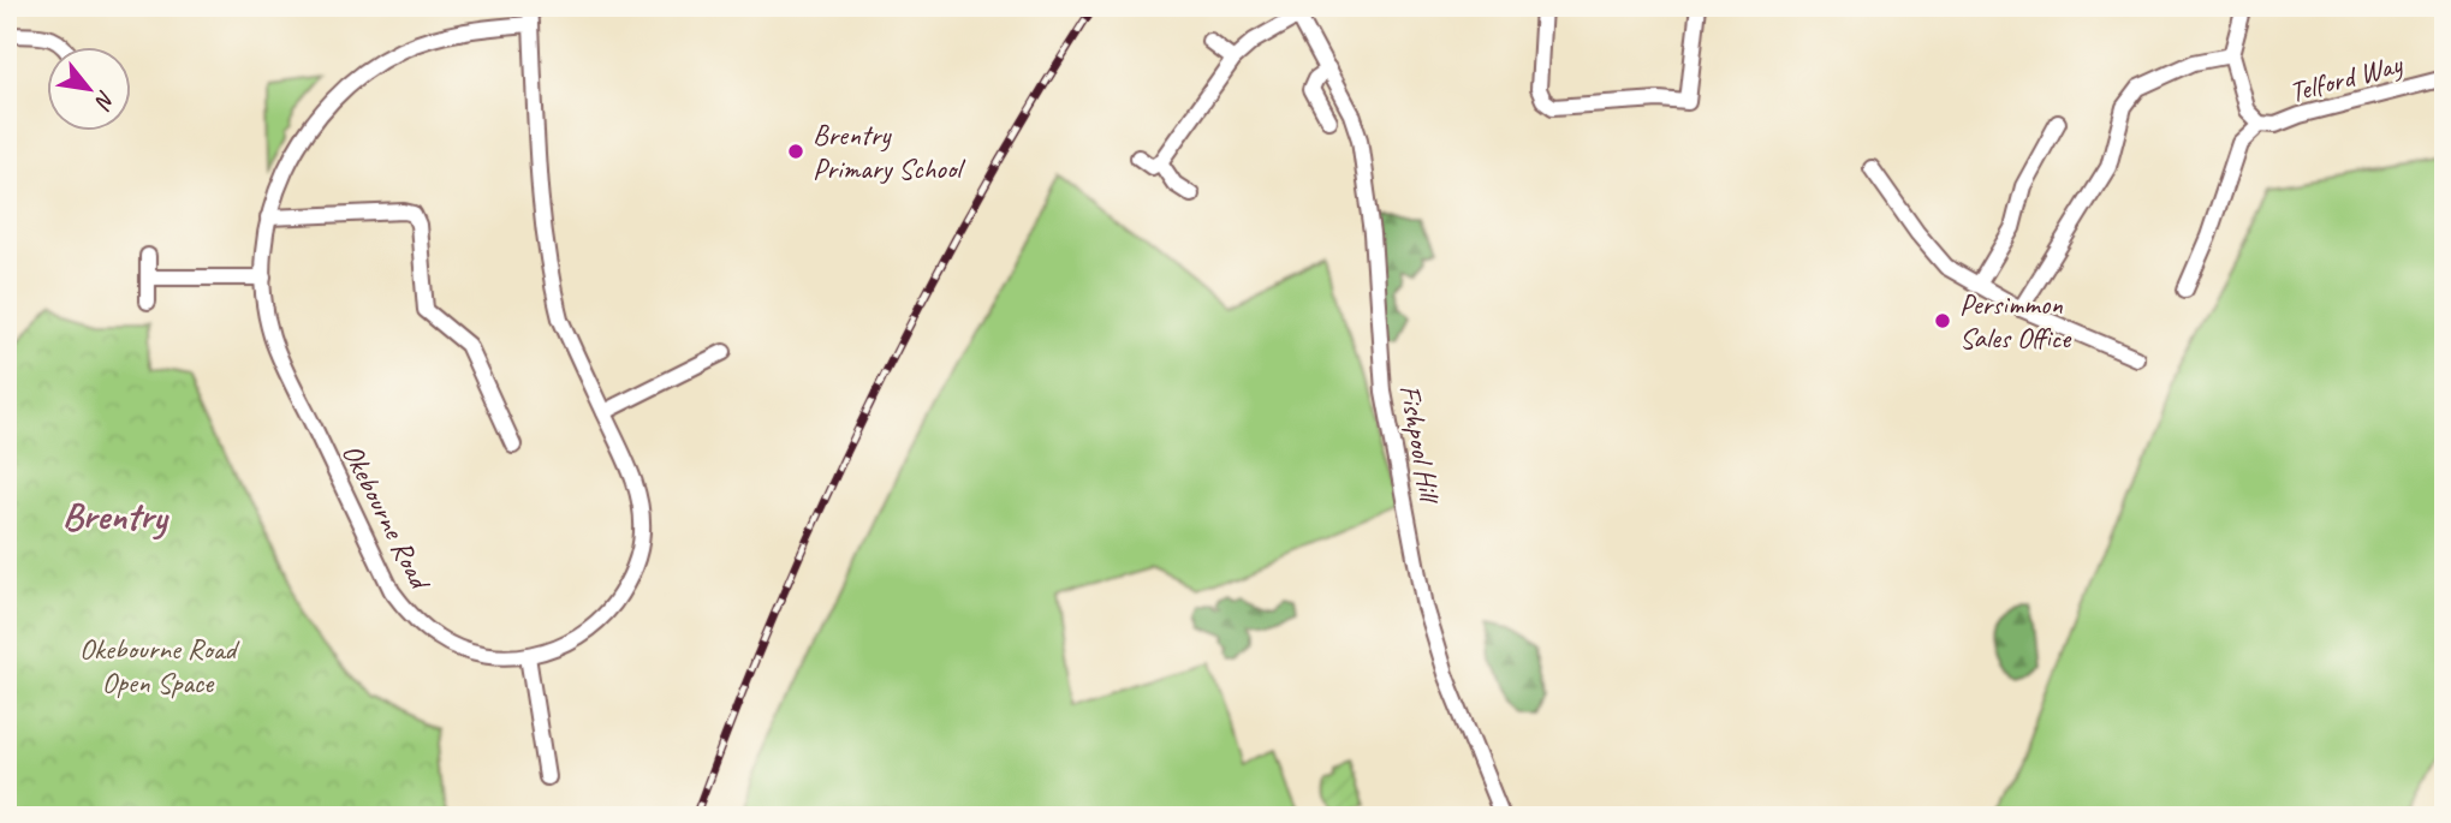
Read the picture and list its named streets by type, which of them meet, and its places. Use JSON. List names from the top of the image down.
{
  "streets": {
    "street": ["Telford Way", "Fishpool Hill", "Okebourne Road"]
  },
  "districts": ["Brentry"],
  "parks": ["Okebourne Road Open Space"],
  "places": ["Brentry Primary School", "Persimmon Sales Office"],
  "north": "bottom right"
}
